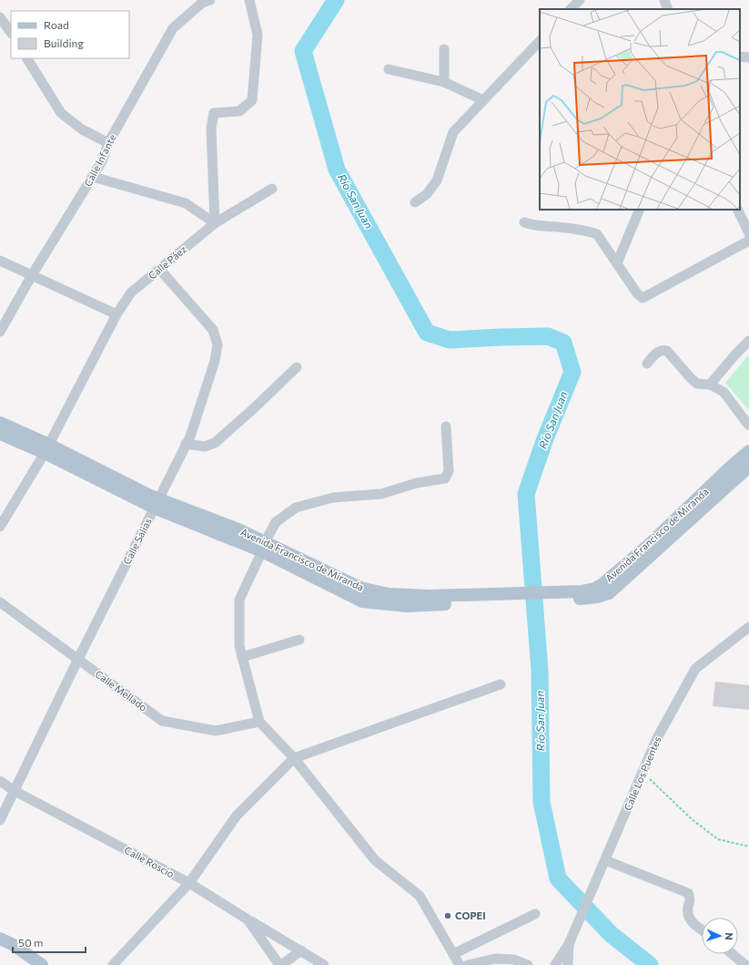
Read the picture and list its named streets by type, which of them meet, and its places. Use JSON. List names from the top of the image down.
{
  "streets": {
    "main road": ["Avenida Francisco de Miranda"],
    "street": [
      "Calle Infante",
      "Calle Páez",
      "Calle Salias",
      "Calle Mellado",
      "Calle Los Puentes",
      "Calle Roscio"
    ]
  },
  "crossings": [
    ["Calle Páez", "Avenida Francisco de Miranda"],
    ["Calle Páez", "Calle Salias"],
    ["Avenida Francisco de Miranda", "Calle Salias"],
    ["Calle Salias", "Calle Mellado"],
    ["Calle Salias", "Calle Roscio"]
  ],
  "water": ["Río San Juan"],
  "places": ["COPEI"],
  "legend": ["Road", "Building"],
  "scale_bar": "50 m",
  "north": "right"
}
